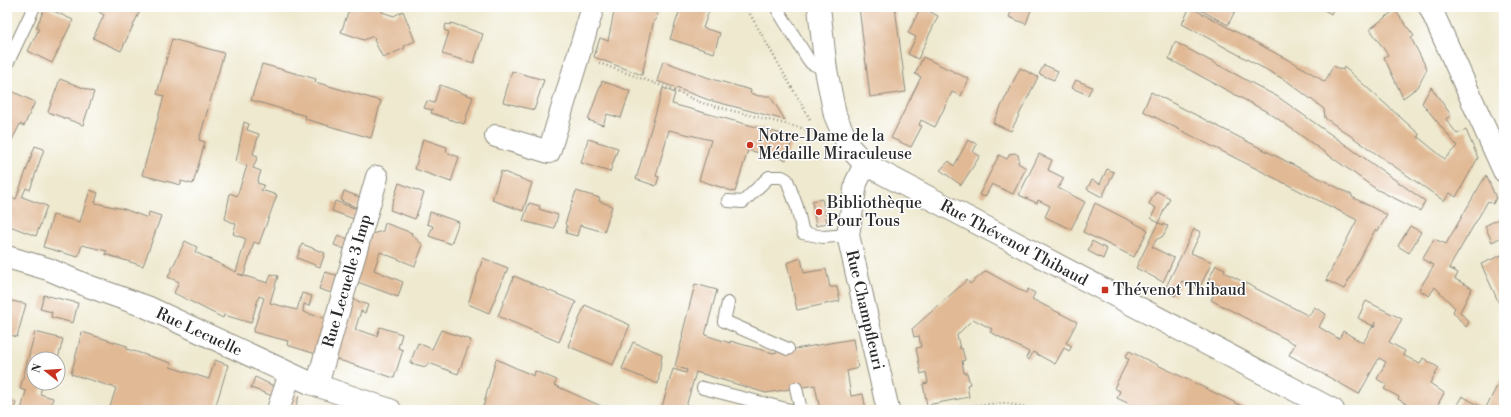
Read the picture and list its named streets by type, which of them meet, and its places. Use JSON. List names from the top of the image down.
{
  "streets": {
    "street": [
      "Rue Thévenot Thibaud",
      "Rue Lecuelle 3 Imp",
      "Rue Champfleuri",
      "Rue Lecuelle"
    ]
  },
  "crossings": [
    ["Rue Thévenot Thibaud", "Rue Champfleuri"],
    ["Rue Lecuelle 3 Imp", "Rue Lecuelle"]
  ],
  "places": {
    "other": ["Notre-Dame de la Médaille Miraculeuse", "Bibliothèque Pour Tous"],
    "transit": ["Thévenot Thibaud"]
  },
  "north": "left"
}
